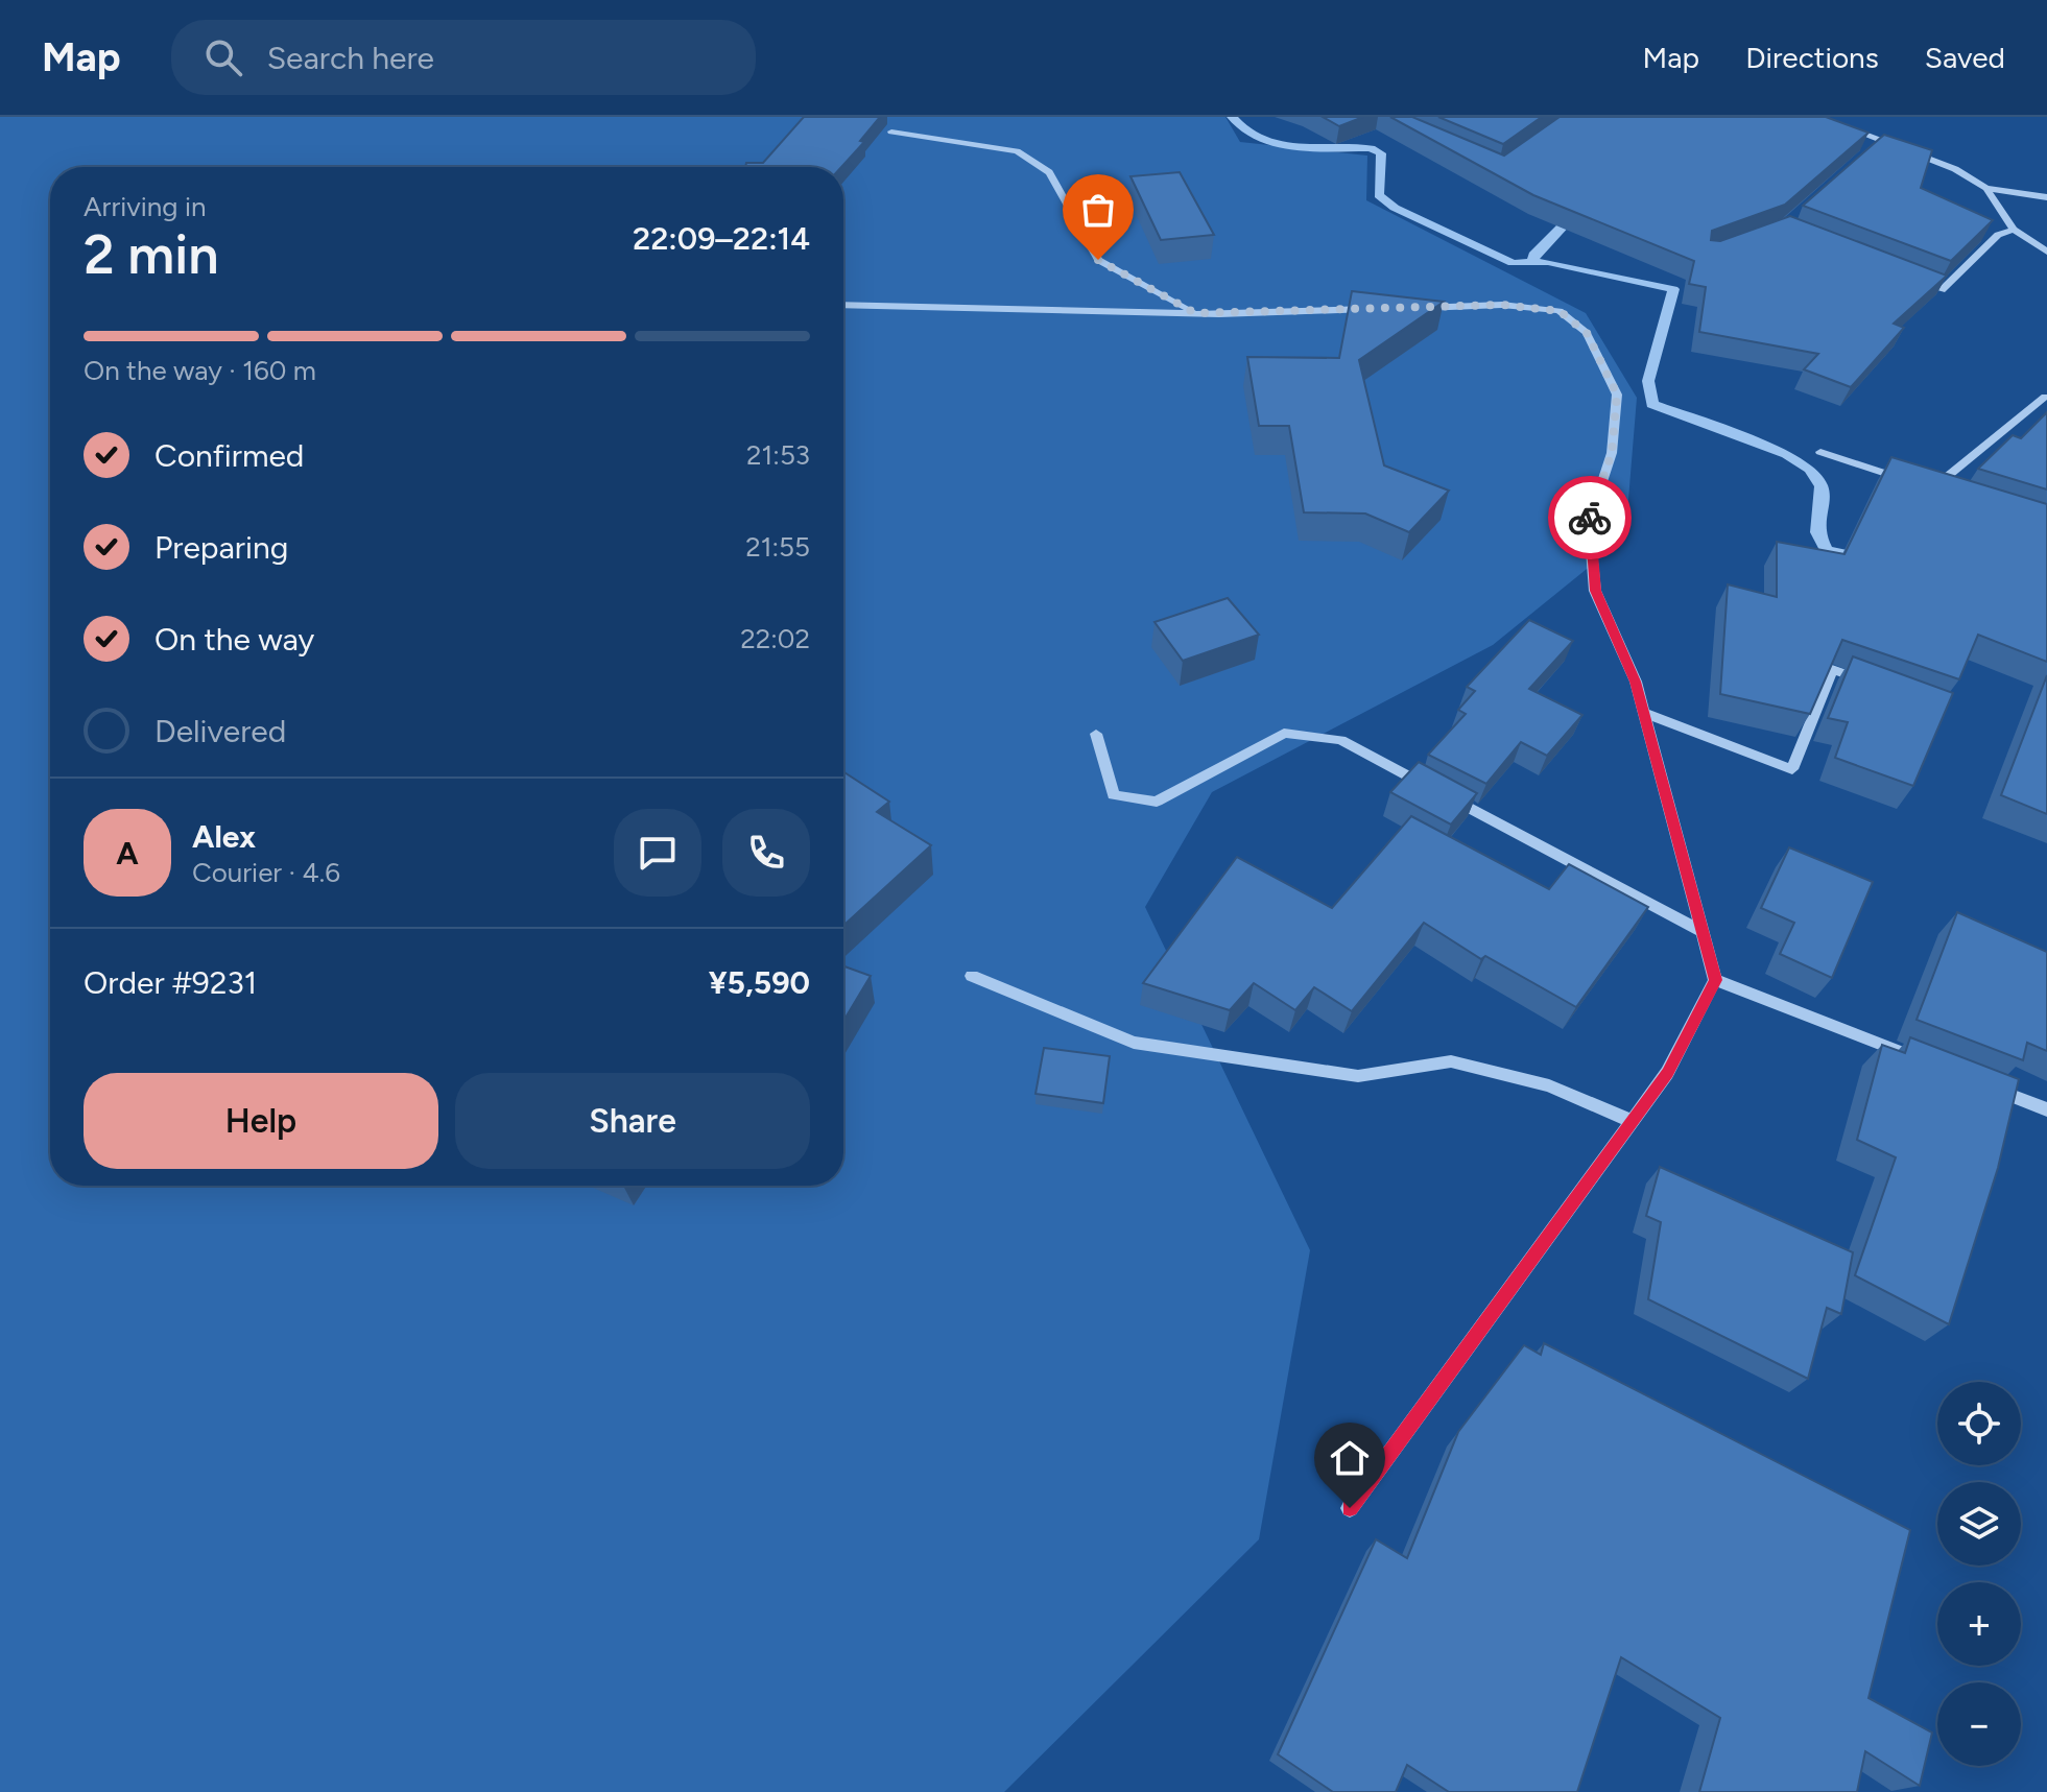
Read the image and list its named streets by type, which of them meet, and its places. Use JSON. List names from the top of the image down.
{
  "page": {
    "header": "Map",
    "search": "Search here",
    "nav": ["Map", "Directions", "Saved"],
    "heading": ["2 min", "Arriving in", "22:09–22:14"],
    "panel": [
      "Alex",
      "Courier · 4.6",
      "Order #9231",
      "¥5,590"
    ],
    "bar": "On the way · 160 m",
    "list": [
      ["Confirmed", "21:53"],
      ["Preparing", "21:55"],
      ["On the way", "22:02"],
      "Delivered"
    ],
    "round": "A",
    "buttons": ["Help", "Share"],
    "map_buttons": ["+", "−"]
  }
}
